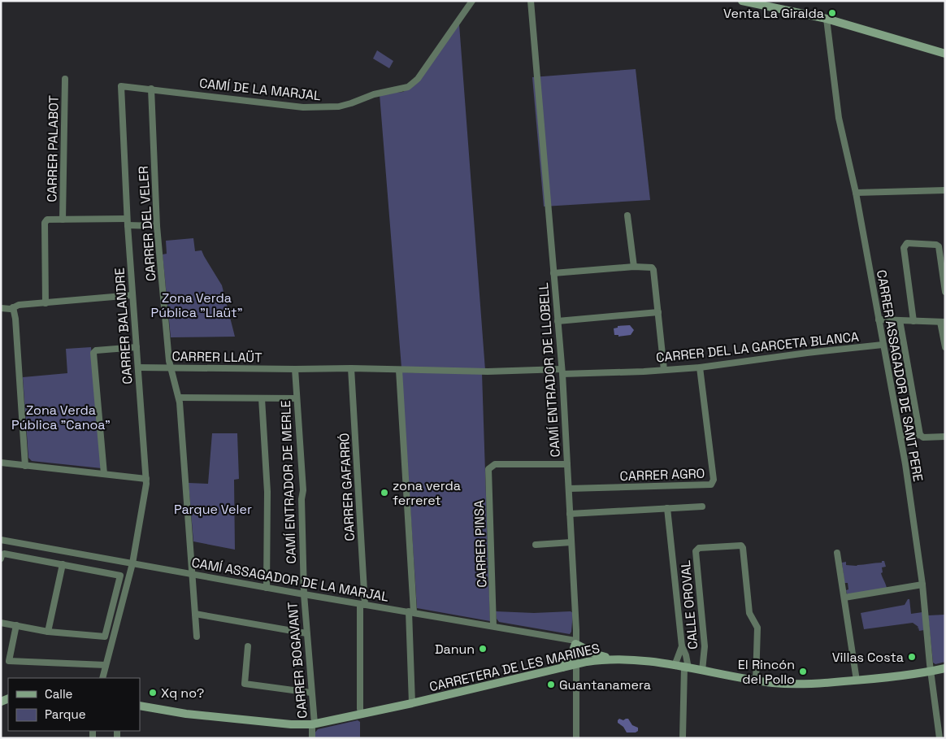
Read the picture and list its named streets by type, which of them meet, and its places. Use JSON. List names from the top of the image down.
{
  "streets": {
    "main road": ["CARRETERA DE LES MARINES"],
    "street": [
      "CAMÍ DE LA MARJAL",
      "CARRER PALABOT",
      "CARRER DEL VELER",
      "CARRER BALANDRE",
      "CARRER DEL LA GARCETA BLANCA",
      "CARRER LLAÜT",
      "CAMÍ ENTRADOR DE LLOBELL",
      "CARRER ASSAGADOR DE SANT PERE",
      "CARRER AGRO",
      "CAMÍ ENTRADOR DE MERLE",
      "CARRER GAFARRÓ",
      "CARRER PINSA",
      "CAMÍ ASSAGADOR DE LA MARJAL",
      "CALLE OROVAL",
      "CARRER BOGAVANT"
    ]
  },
  "crossings": [
    ["CAMÍ DE LA MARJAL", "CARRER DEL VELER"],
    ["CAMÍ DE LA MARJAL", "CARRER BALANDRE"],
    ["CARRER PALABOT", "CARRER DEL VELER"],
    ["CARRER PALABOT", "CARRER BALANDRE"],
    ["CARRER DEL VELER", "CARRER LLAÜT"],
    ["CARRER DEL VELER", "CAMÍ ASSAGADOR DE LA MARJAL"],
    ["CARRER BALANDRE", "CARRER LLAÜT"],
    ["CARRER BALANDRE", "CAMÍ ASSAGADOR DE LA MARJAL"],
    ["CARRER DEL LA GARCETA BLANCA", "CARRER LLAÜT"],
    ["CARRER DEL LA GARCETA BLANCA", "CAMÍ ENTRADOR DE LLOBELL"],
    ["CARRER DEL LA GARCETA BLANCA", "CARRER ASSAGADOR DE SANT PERE"],
    ["CARRER DEL LA GARCETA BLANCA", "CARRER AGRO"],
    ["CARRER LLAÜT", "CAMÍ ENTRADOR DE MERLE"],
    ["CARRER LLAÜT", "CARRER GAFARRÓ"],
    ["CAMÍ ENTRADOR DE LLOBELL", "CARRER AGRO"],
    ["CAMÍ ENTRADOR DE LLOBELL", "CARRER PINSA"],
    ["CAMÍ ENTRADOR DE LLOBELL", "CAMÍ ASSAGADOR DE LA MARJAL"],
    ["CAMÍ ENTRADOR DE LLOBELL", "CARRETERA DE LES MARINES"],
    ["CARRER ASSAGADOR DE SANT PERE", "CARRETERA DE LES MARINES"],
    ["CAMÍ ENTRADOR DE MERLE", "CAMÍ ASSAGADOR DE LA MARJAL"],
    ["CAMÍ ENTRADOR DE MERLE", "CARRER BOGAVANT"],
    ["CARRER GAFARRÓ", "CAMÍ ASSAGADOR DE LA MARJAL"],
    ["CARRER GAFARRÓ", "CARRETERA DE LES MARINES"],
    ["CARRER PINSA", "CAMÍ ASSAGADOR DE LA MARJAL"],
    ["CAMÍ ASSAGADOR DE LA MARJAL", "CARRER BOGAVANT"],
    ["CALLE OROVAL", "CARRETERA DE LES MARINES"],
    ["CARRER BOGAVANT", "CARRETERA DE LES MARINES"]
  ],
  "parks": ["Zona Verda Pública \"Llaüt\"", "Zona Verda Pública \"Canoa\"", "Parque Veler"],
  "places": [
    "Venta La Giralda",
    "zona verda ferreret",
    "Danun",
    "Villas Costa",
    "El Rincón del Pollo",
    "Guantanamera",
    "Xq no?"
  ],
  "legend": ["Calle", "Parque"]
}
